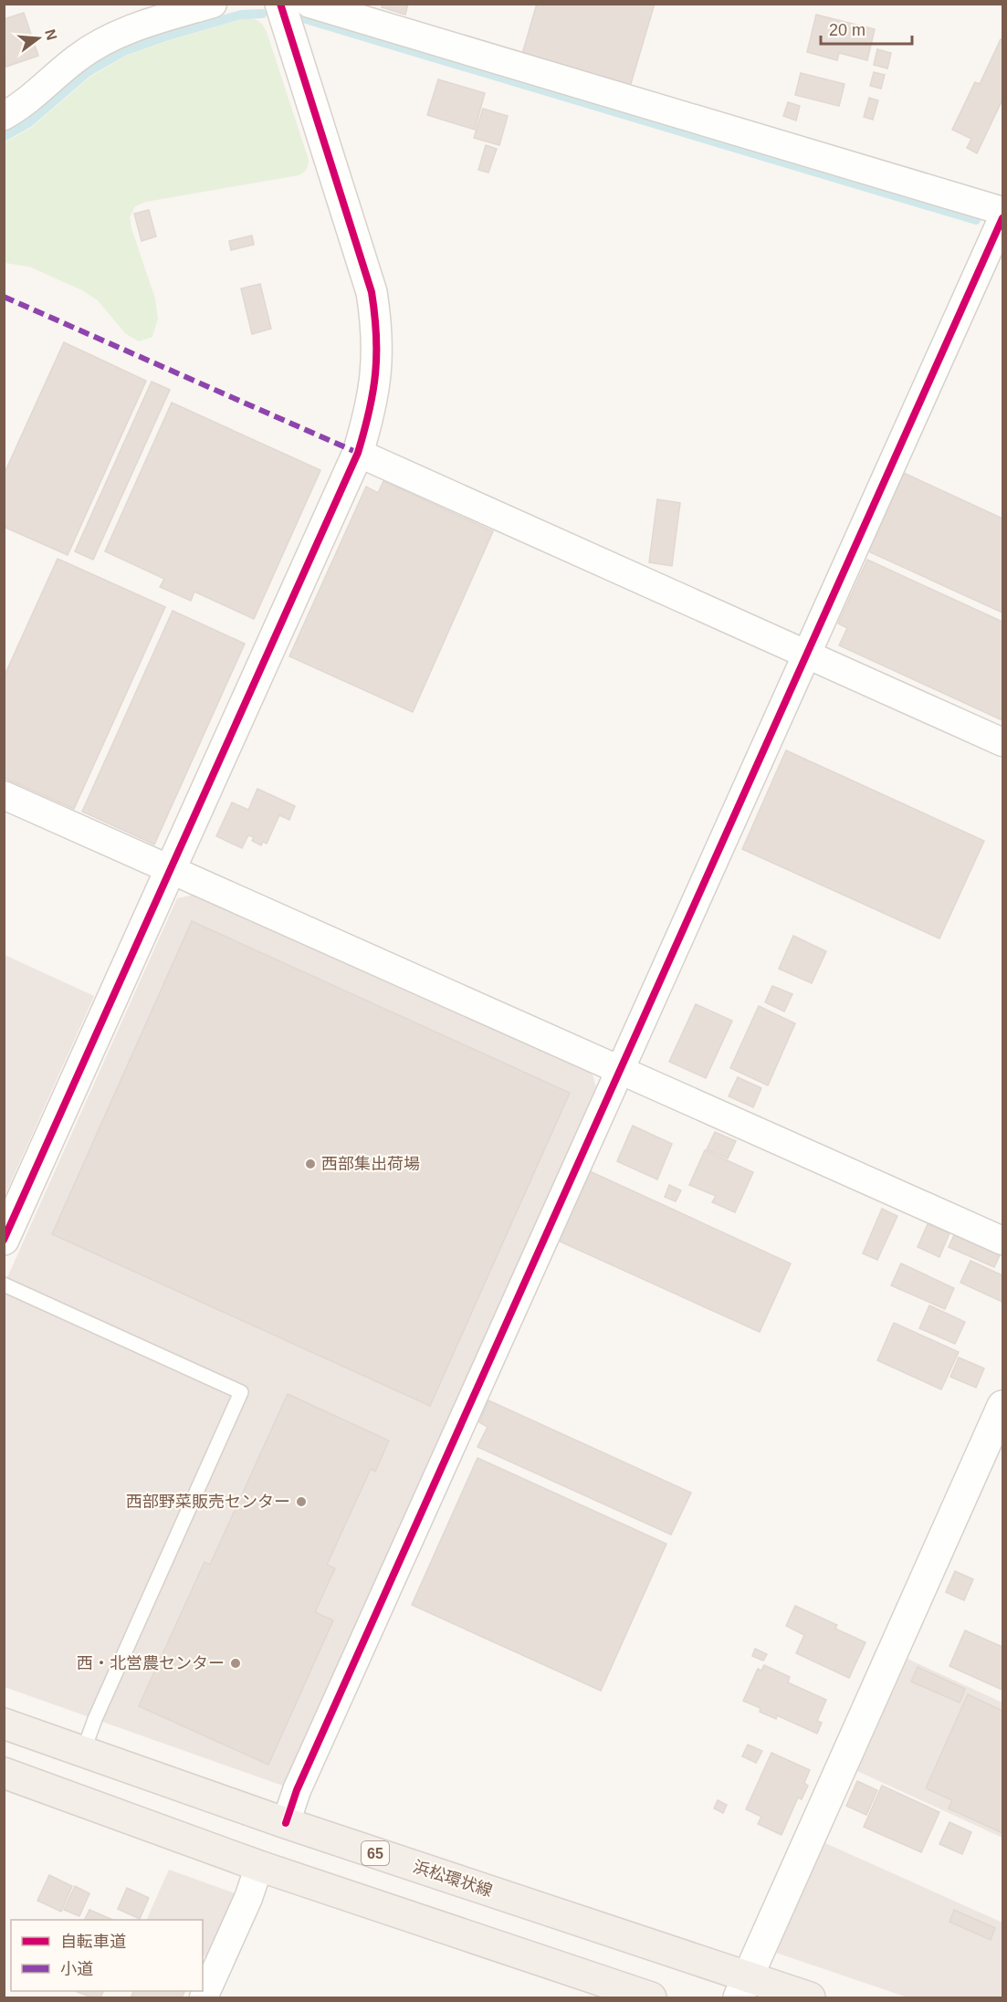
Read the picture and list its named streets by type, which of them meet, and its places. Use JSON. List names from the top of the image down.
{
  "streets": {
    "main road": ["65", "浜松環状線"]
  },
  "places": ["西部集出荷場", "西部野菜販売センター", "西・北営農センター"],
  "legend": ["自転車道", "小道"],
  "scale_bar": "20 m",
  "north": "right"
}
